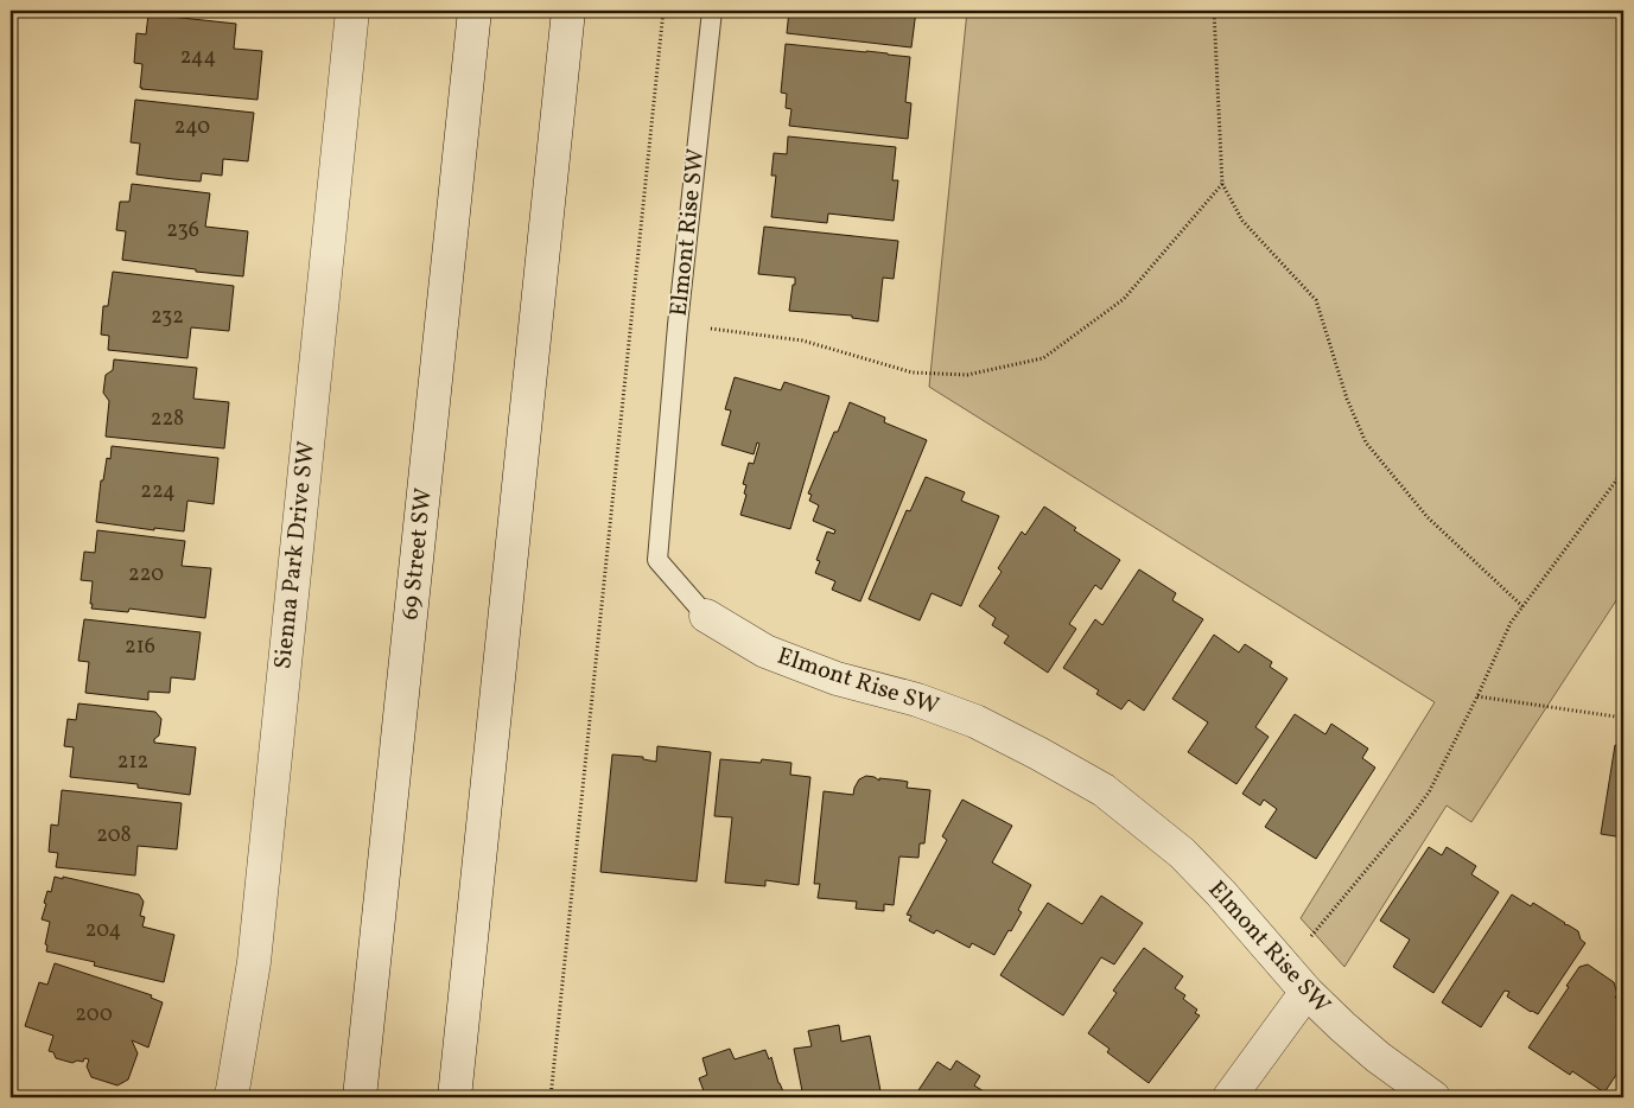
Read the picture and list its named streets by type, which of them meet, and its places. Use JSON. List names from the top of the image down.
{
  "streets": {
    "main road": ["Elmont Rise SW", "69 Street SW", "Sienna Park Drive SW"]
  },
  "house_numbers": [
    "244",
    "240",
    "236",
    "232",
    "228",
    "224",
    "220",
    "216",
    "212",
    "208",
    "204",
    "200"
  ]
}
